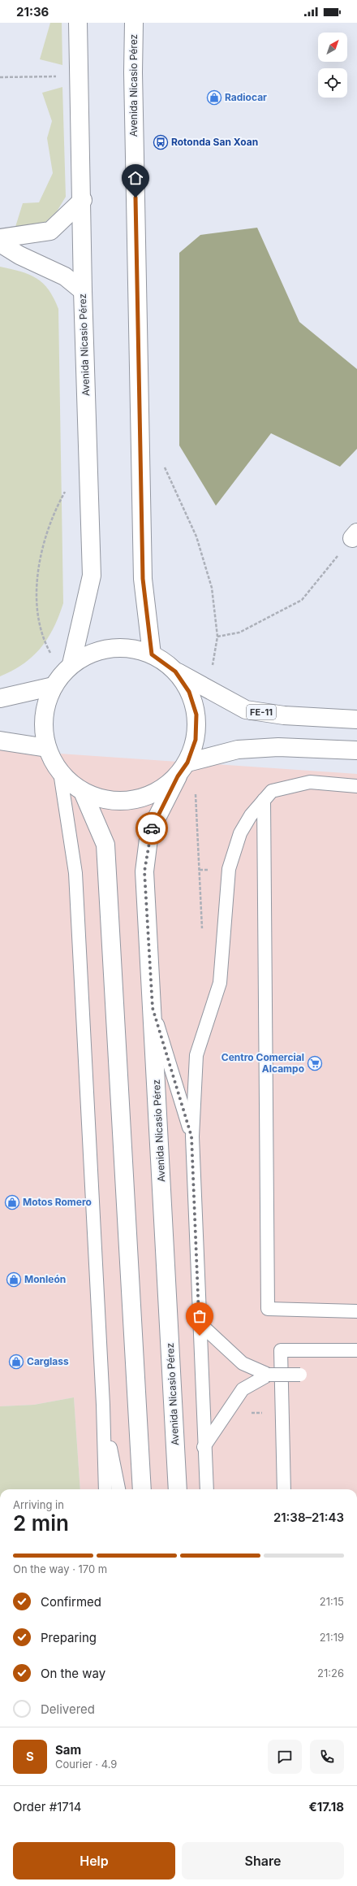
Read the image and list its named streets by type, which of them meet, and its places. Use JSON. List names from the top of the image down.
{
  "streets": {
    "main road": ["Avenida Nicasio Pérez", "FE-11"]
  },
  "crossings": [
    ["Avenida Nicasio Pérez", "FE-11"]
  ],
  "places": {
    "shop": [
      "Radiocar",
      "Motos Romero",
      "Monleón",
      "Carglass"
    ],
    "bus stop": ["Rotonda San Xoan"],
    "supermarket": ["Centro Comercial Alcampo"]
  },
  "north": "top right",
  "page": {
    "status": "21:36",
    "heading": ["2 min", "Arriving in", "21:38–21:43"],
    "panel": [
      "Sam",
      "Courier · 4.9",
      "Order #1714",
      "€17.18"
    ],
    "bar": "On the way · 170 m",
    "list": [
      ["Confirmed", "21:15"],
      ["Preparing", "21:19"],
      ["On the way", "21:26"],
      "Delivered"
    ],
    "round": "S",
    "buttons": ["Help", "Share"]
  }
}
